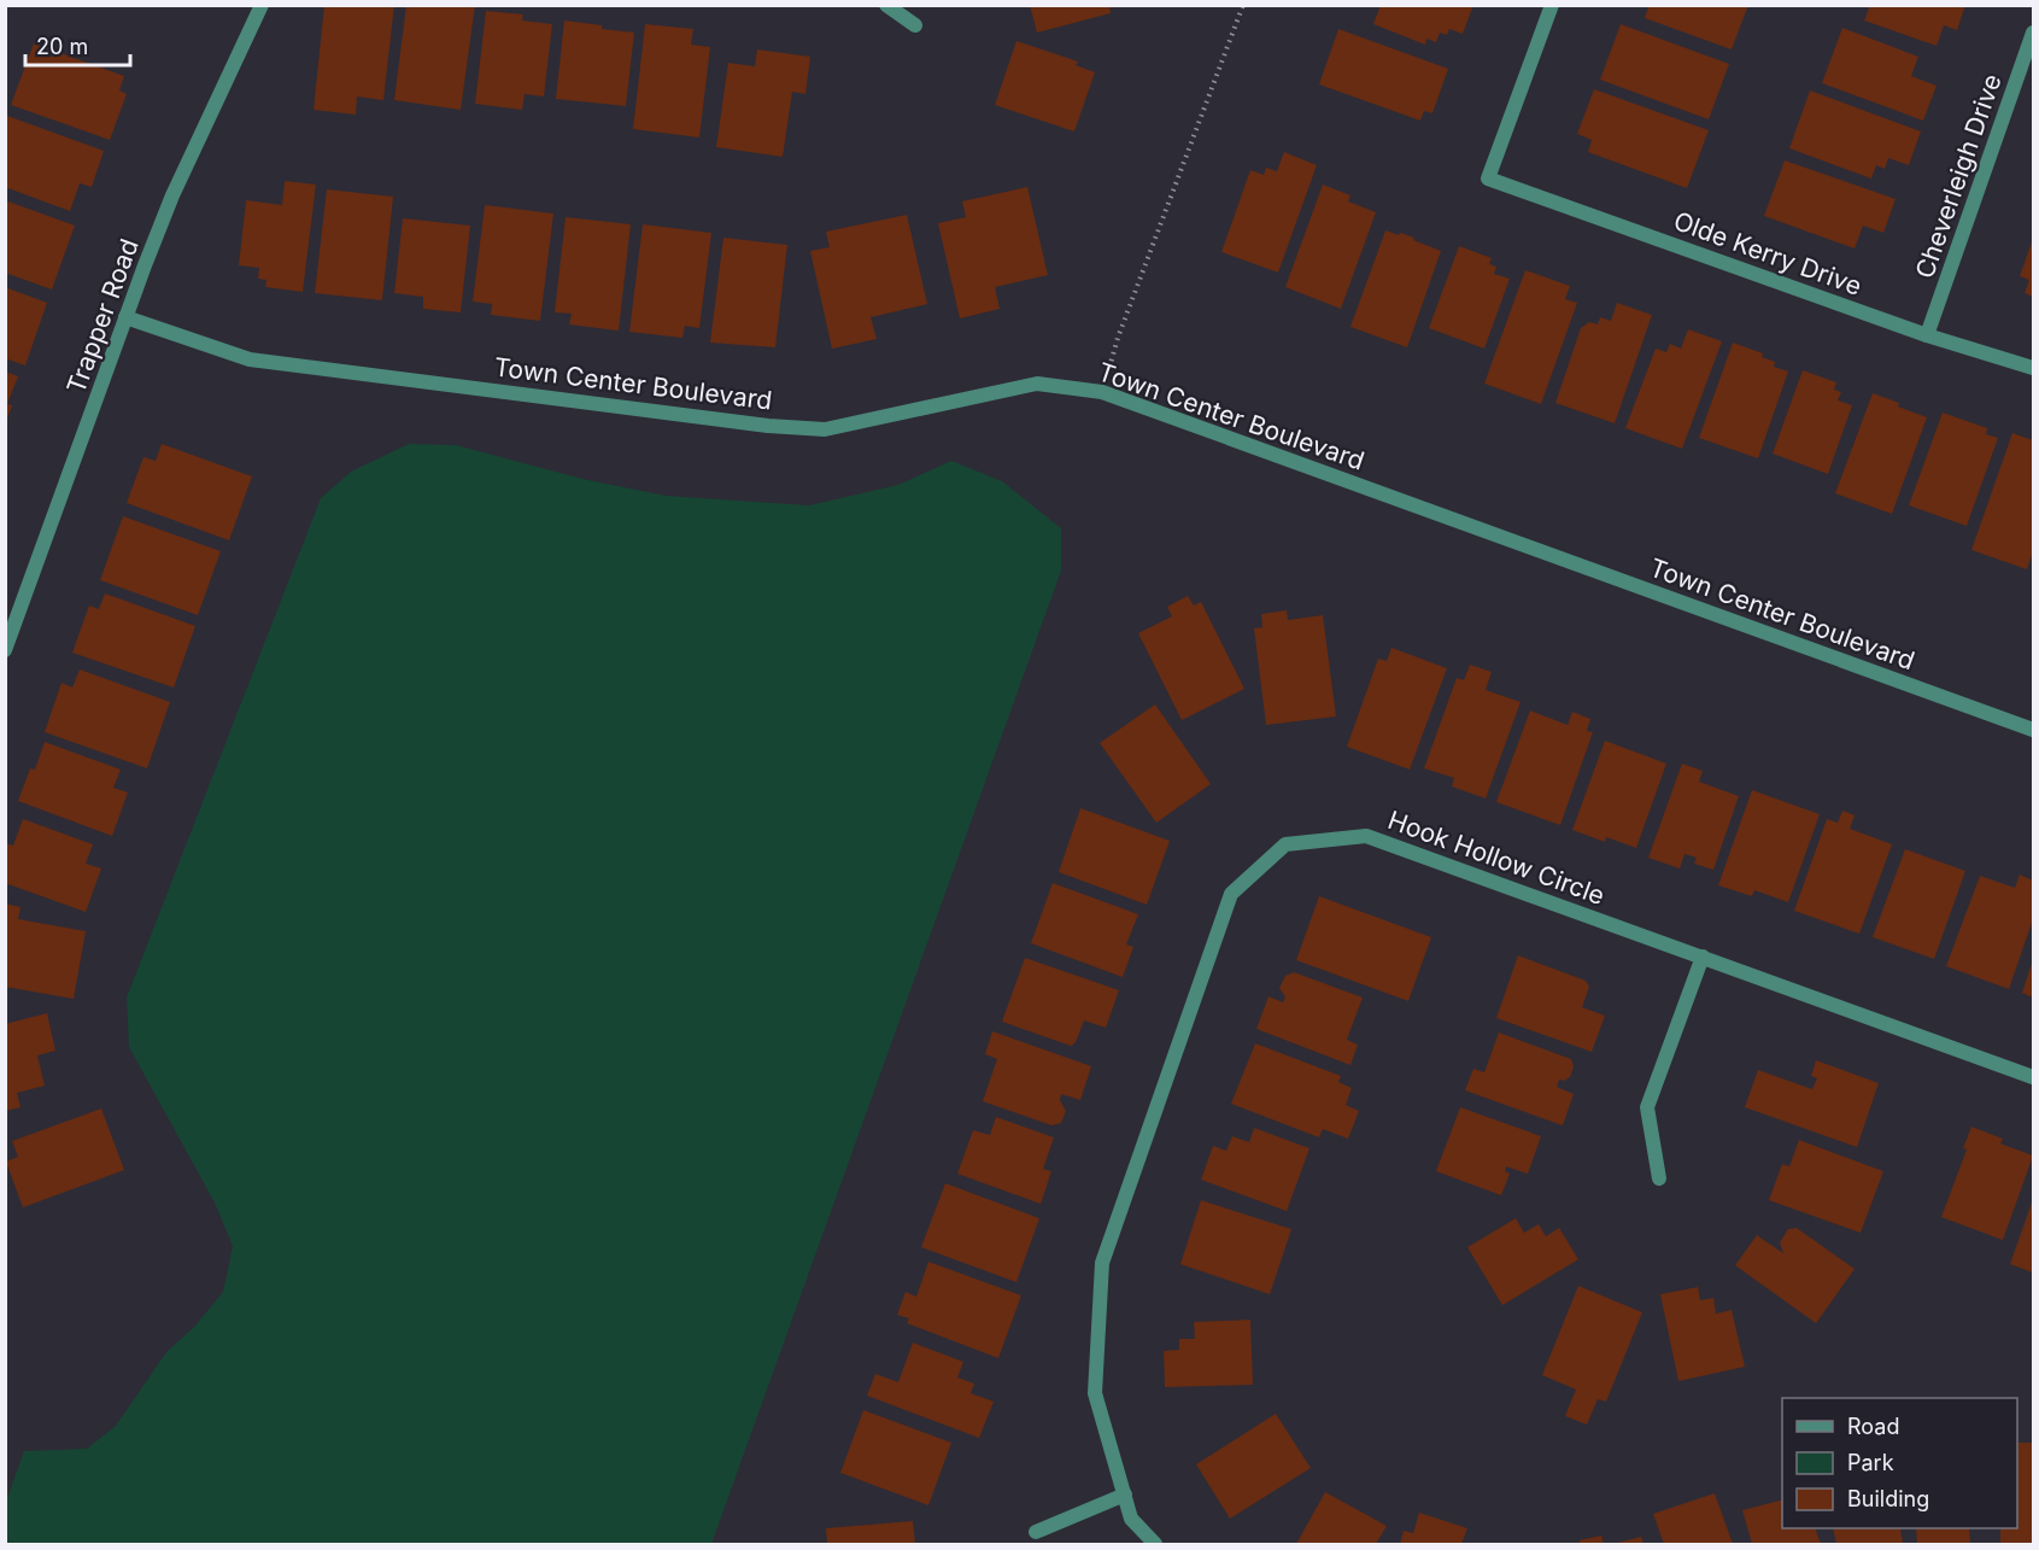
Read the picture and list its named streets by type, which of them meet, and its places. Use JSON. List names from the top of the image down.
{
  "streets": {
    "street": [
      "Cheverleigh Drive",
      "Olde Kerry Drive",
      "Trapper Road",
      "Town Center Boulevard",
      "Hook Hollow Circle"
    ]
  },
  "crossings": [
    ["Cheverleigh Drive", "Olde Kerry Drive"],
    ["Trapper Road", "Town Center Boulevard"]
  ],
  "legend": ["Road", "Park", "Building"],
  "scale_bar": "20 m"
}
